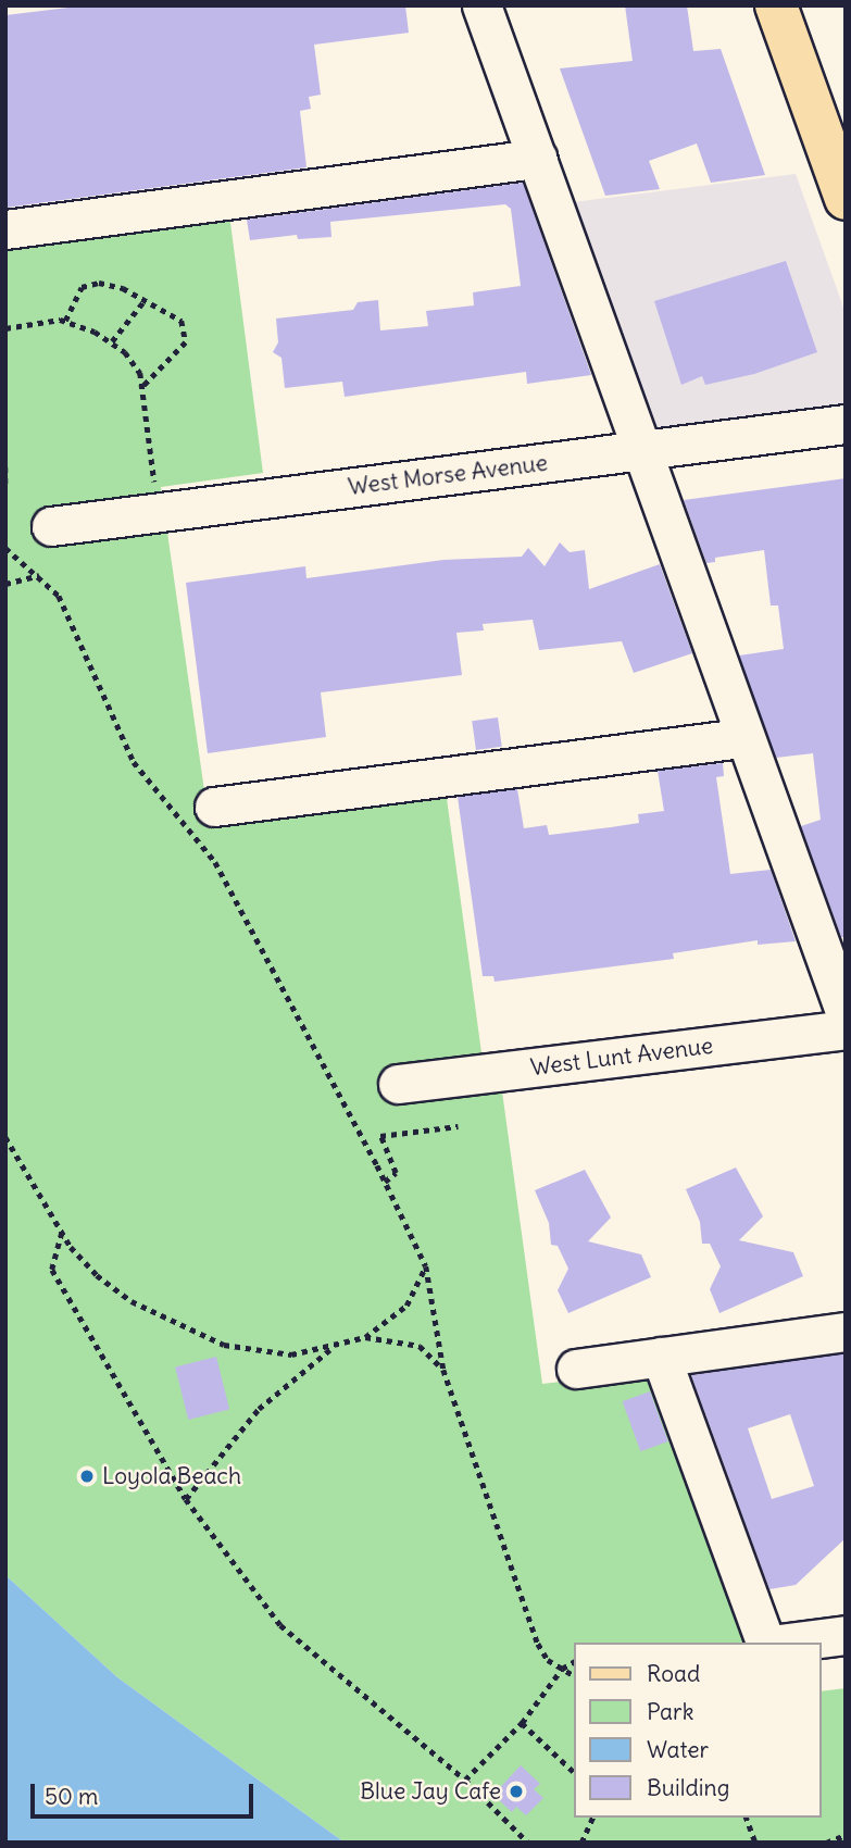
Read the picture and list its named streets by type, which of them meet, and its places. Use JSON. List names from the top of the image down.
{
  "streets": {
    "street": ["West Morse Avenue", "West Lunt Avenue"]
  },
  "places": ["Loyola Beach", "Blue Jay Cafe"],
  "legend": [
    "Road",
    "Park",
    "Water",
    "Building"
  ],
  "scale_bar": "50 m"
}
